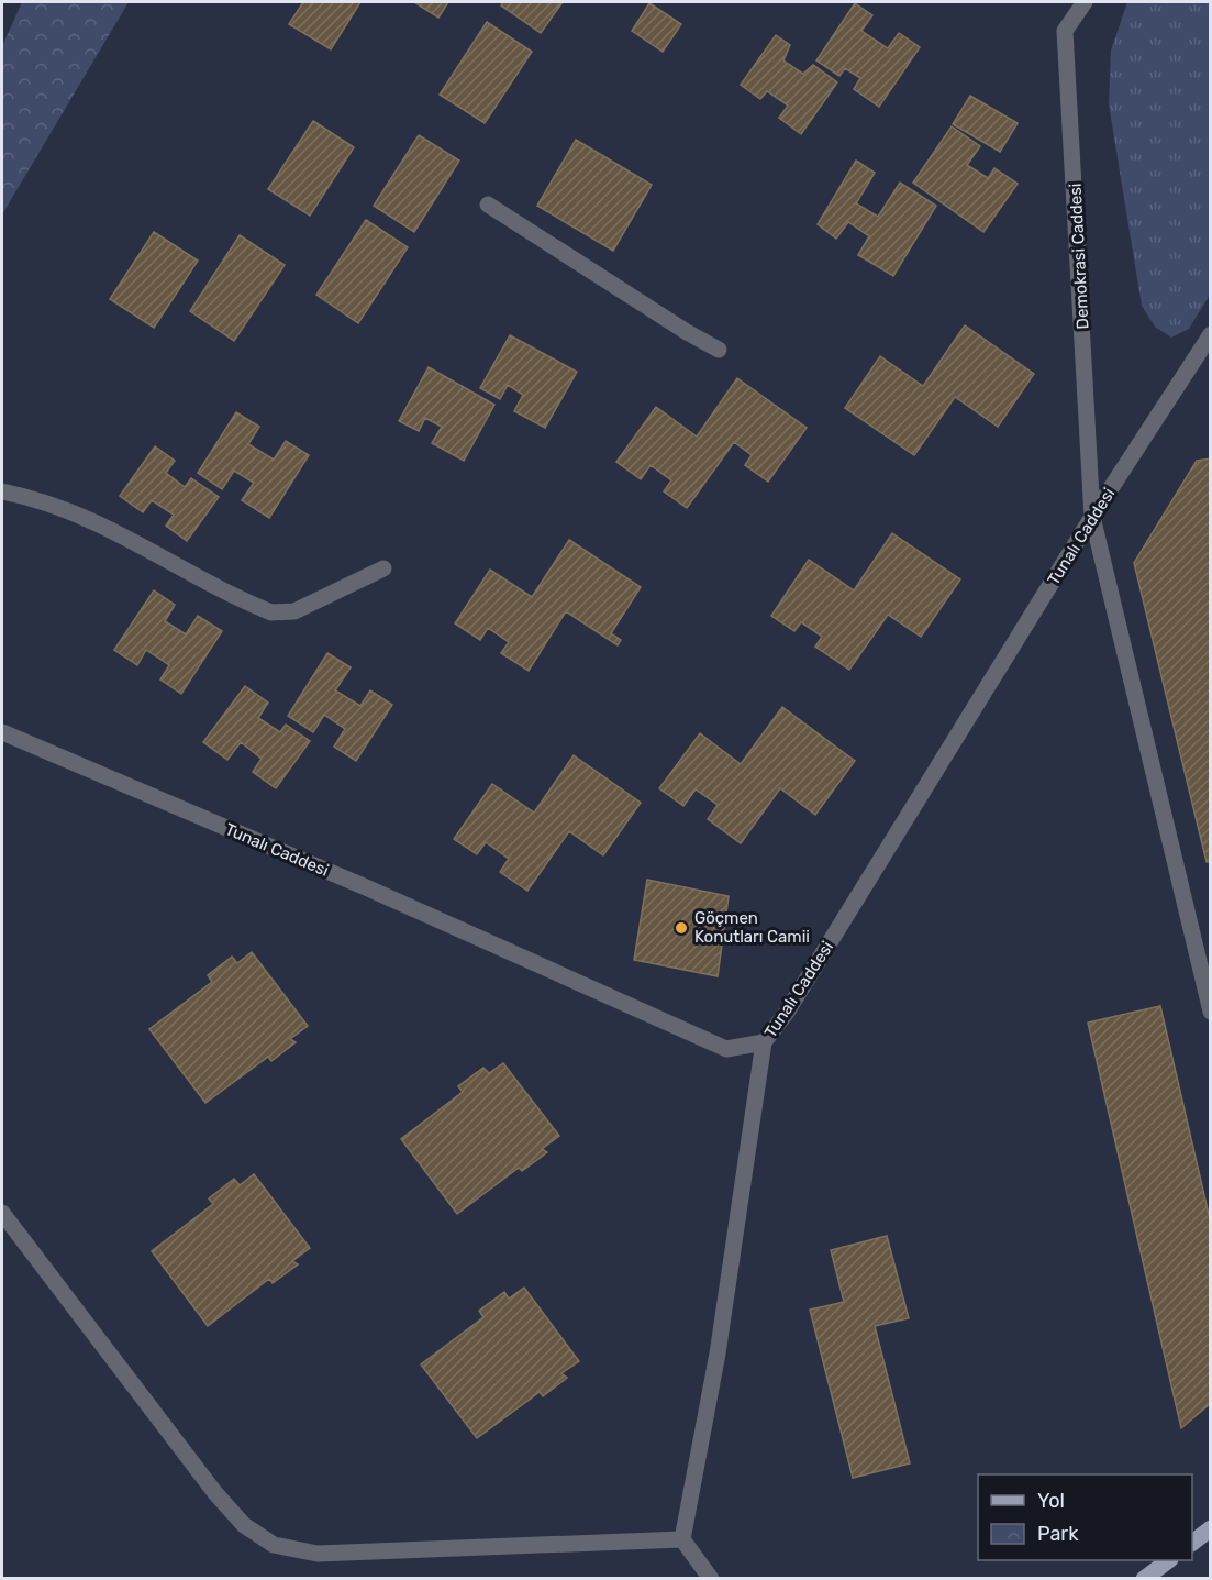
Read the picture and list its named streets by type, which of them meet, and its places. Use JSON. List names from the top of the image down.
{
  "streets": {
    "street": ["Demokrasi Caddesi", "Tunalı Caddesi"]
  },
  "crossings": [
    ["Demokrasi Caddesi", "Tunalı Caddesi"]
  ],
  "places": ["Göçmen Konutları Camii"],
  "legend": ["Yol", "Park"]
}
